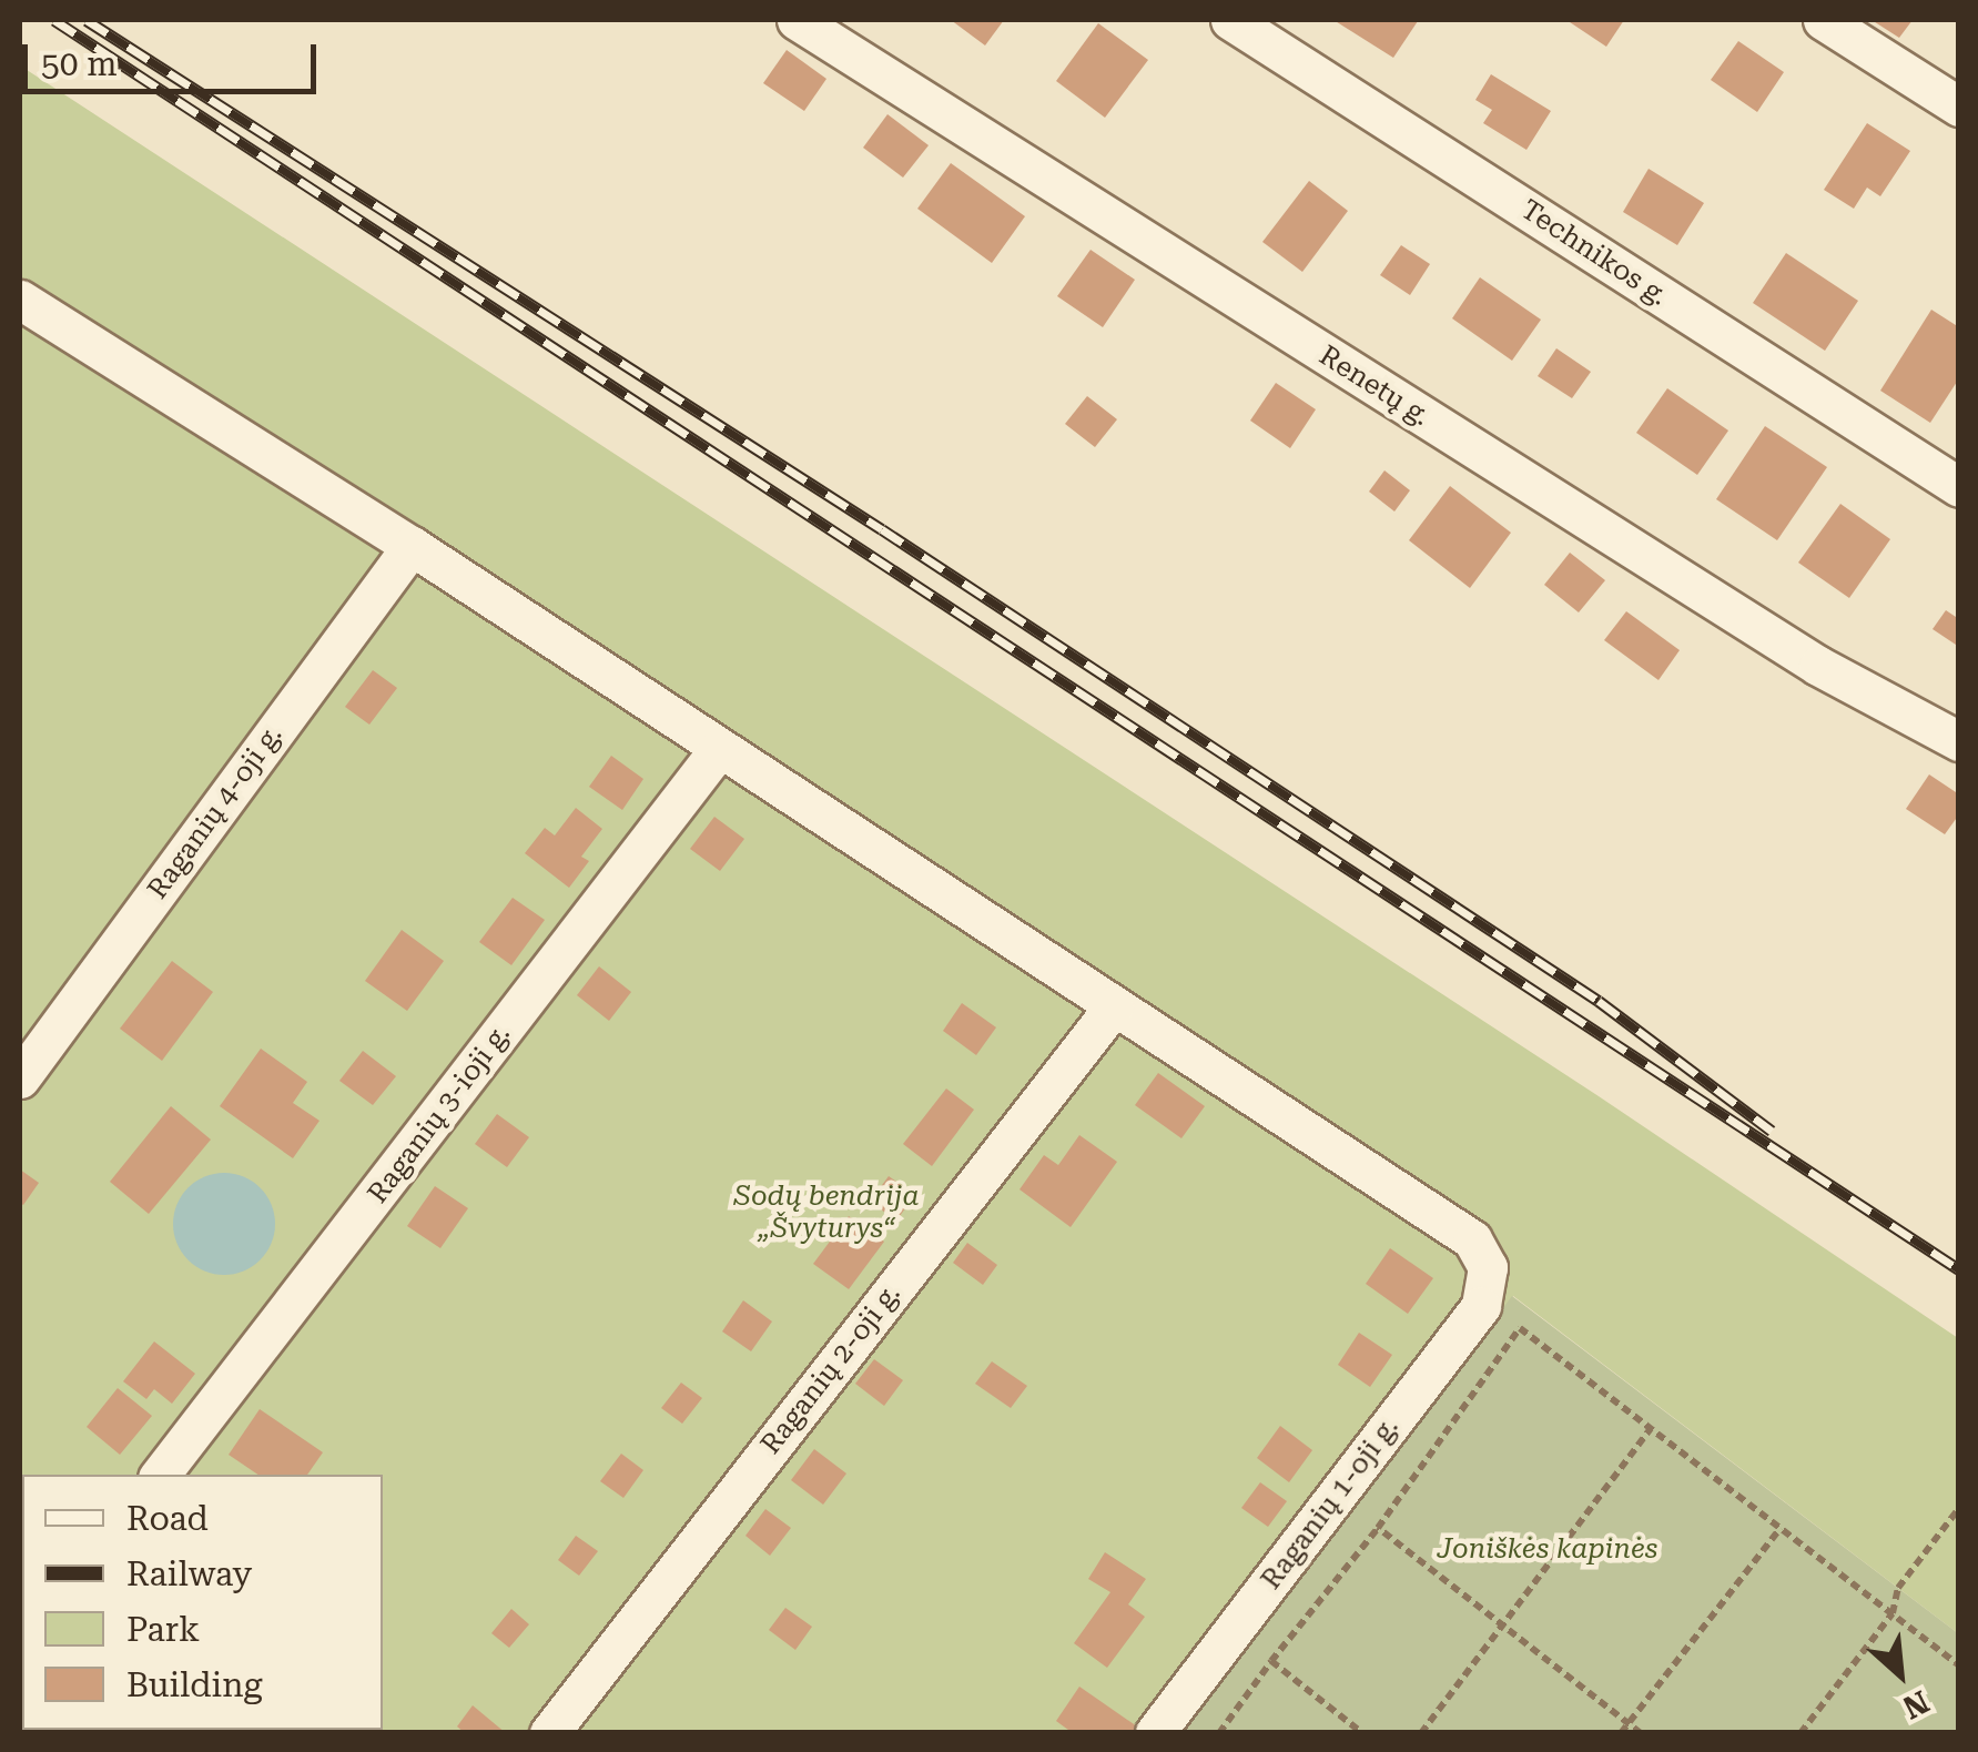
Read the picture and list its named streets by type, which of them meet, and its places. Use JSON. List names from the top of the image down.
{
  "streets": {
    "street": [
      "Technikos g.",
      "Renetų g.",
      "Raganių 4-oji g.",
      "Raganių 3-ioji g.",
      "Raganių 2-oji g.",
      "Raganių 1-oji g."
    ]
  },
  "crossings": [
    ["Raganių 2-oji g.", "Raganių 1-oji g."]
  ],
  "parks": ["Sodų bendrija „Švyturys“", "Joniškės kapinės"],
  "legend": [
    "Road",
    "Railway",
    "Park",
    "Building"
  ],
  "scale_bar": "50 m",
  "north": "bottom right"
}
